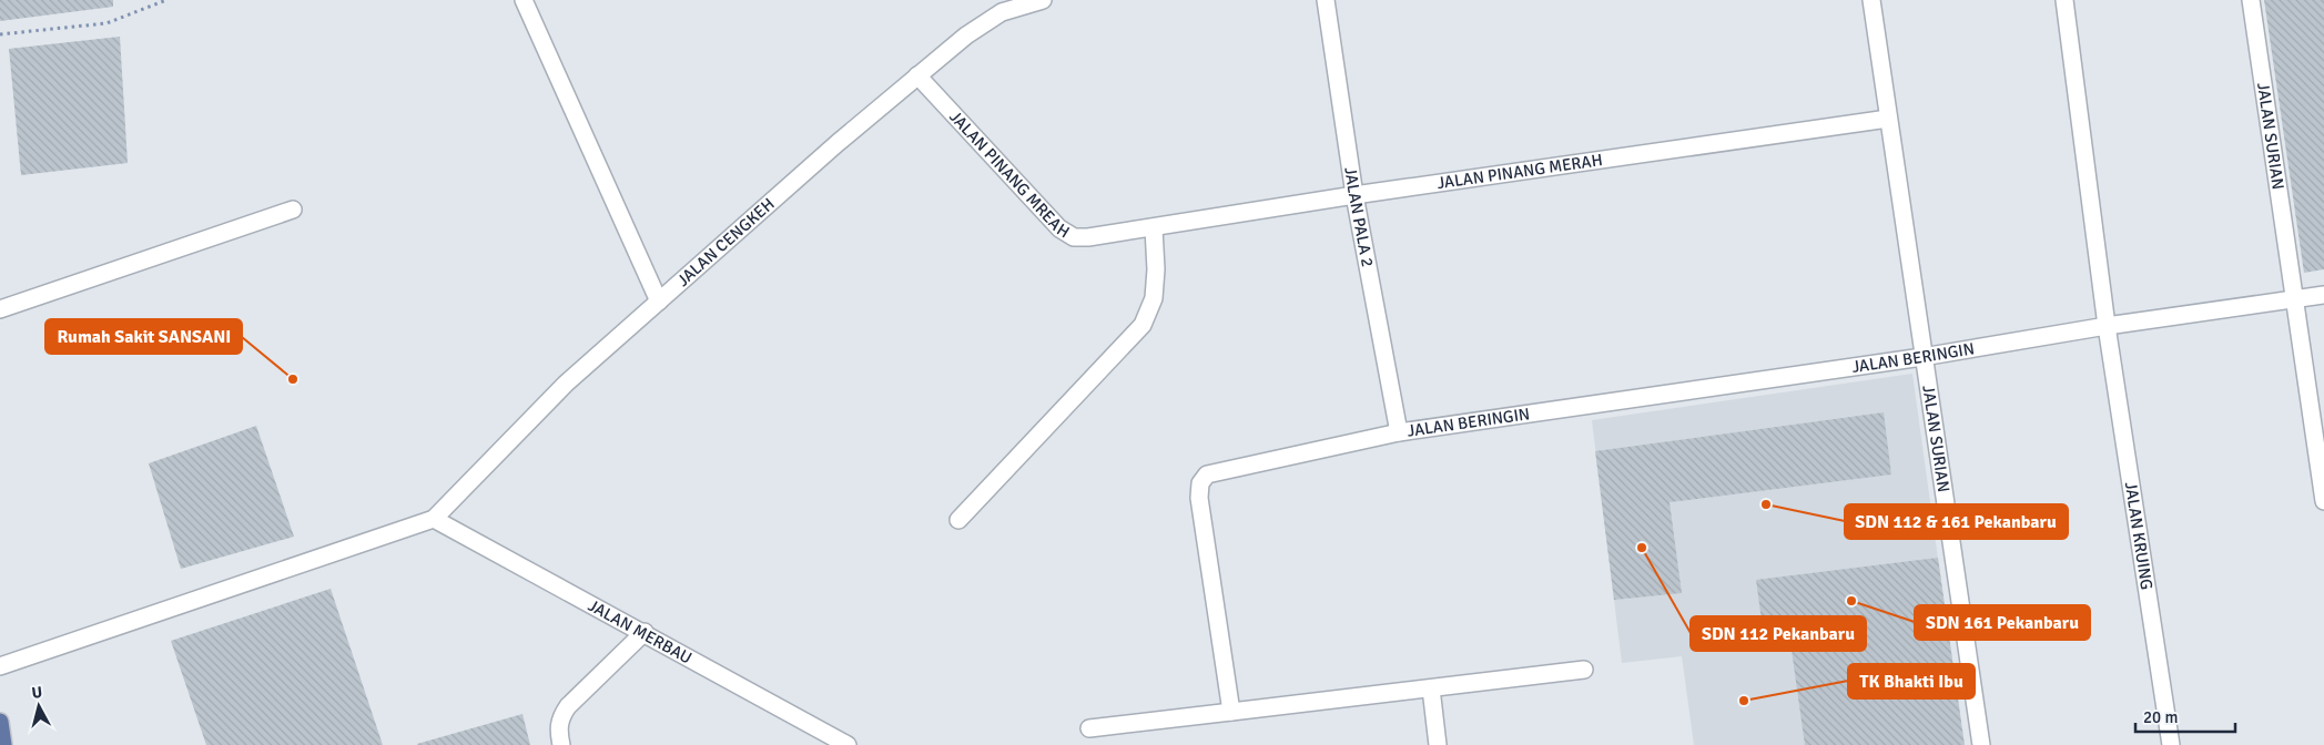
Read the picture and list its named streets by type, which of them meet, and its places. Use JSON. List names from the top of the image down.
{
  "streets": {
    "street": [
      "JALAN SURIAN",
      "JALAN PINANG MERAH",
      "JALAN PINANG MREAH",
      "JALAN PALA 2",
      "JALAN CENGKEH",
      "JALAN BERINGIN",
      "JALAN KRUING",
      "JALAN MERBAU"
    ]
  },
  "crossings": [
    ["JALAN SURIAN", "JALAN PINANG MERAH"],
    ["JALAN SURIAN", "JALAN BERINGIN"],
    ["JALAN PINANG MERAH", "JALAN PINANG MREAH"],
    ["JALAN PINANG MERAH", "JALAN PALA 2"],
    ["JALAN PINANG MREAH", "JALAN CENGKEH"],
    ["JALAN PALA 2", "JALAN BERINGIN"],
    ["JALAN CENGKEH", "JALAN MERBAU"],
    ["JALAN BERINGIN", "JALAN KRUING"]
  ],
  "places": [
    "Rumah Sakit SANSANI",
    "SDN 112 & 161 Pekanbaru",
    "SDN 112 Pekanbaru",
    "SDN 161 Pekanbaru",
    "TK Bhakti Ibu"
  ],
  "scale_bar": "20 m",
  "north": "top"
}
